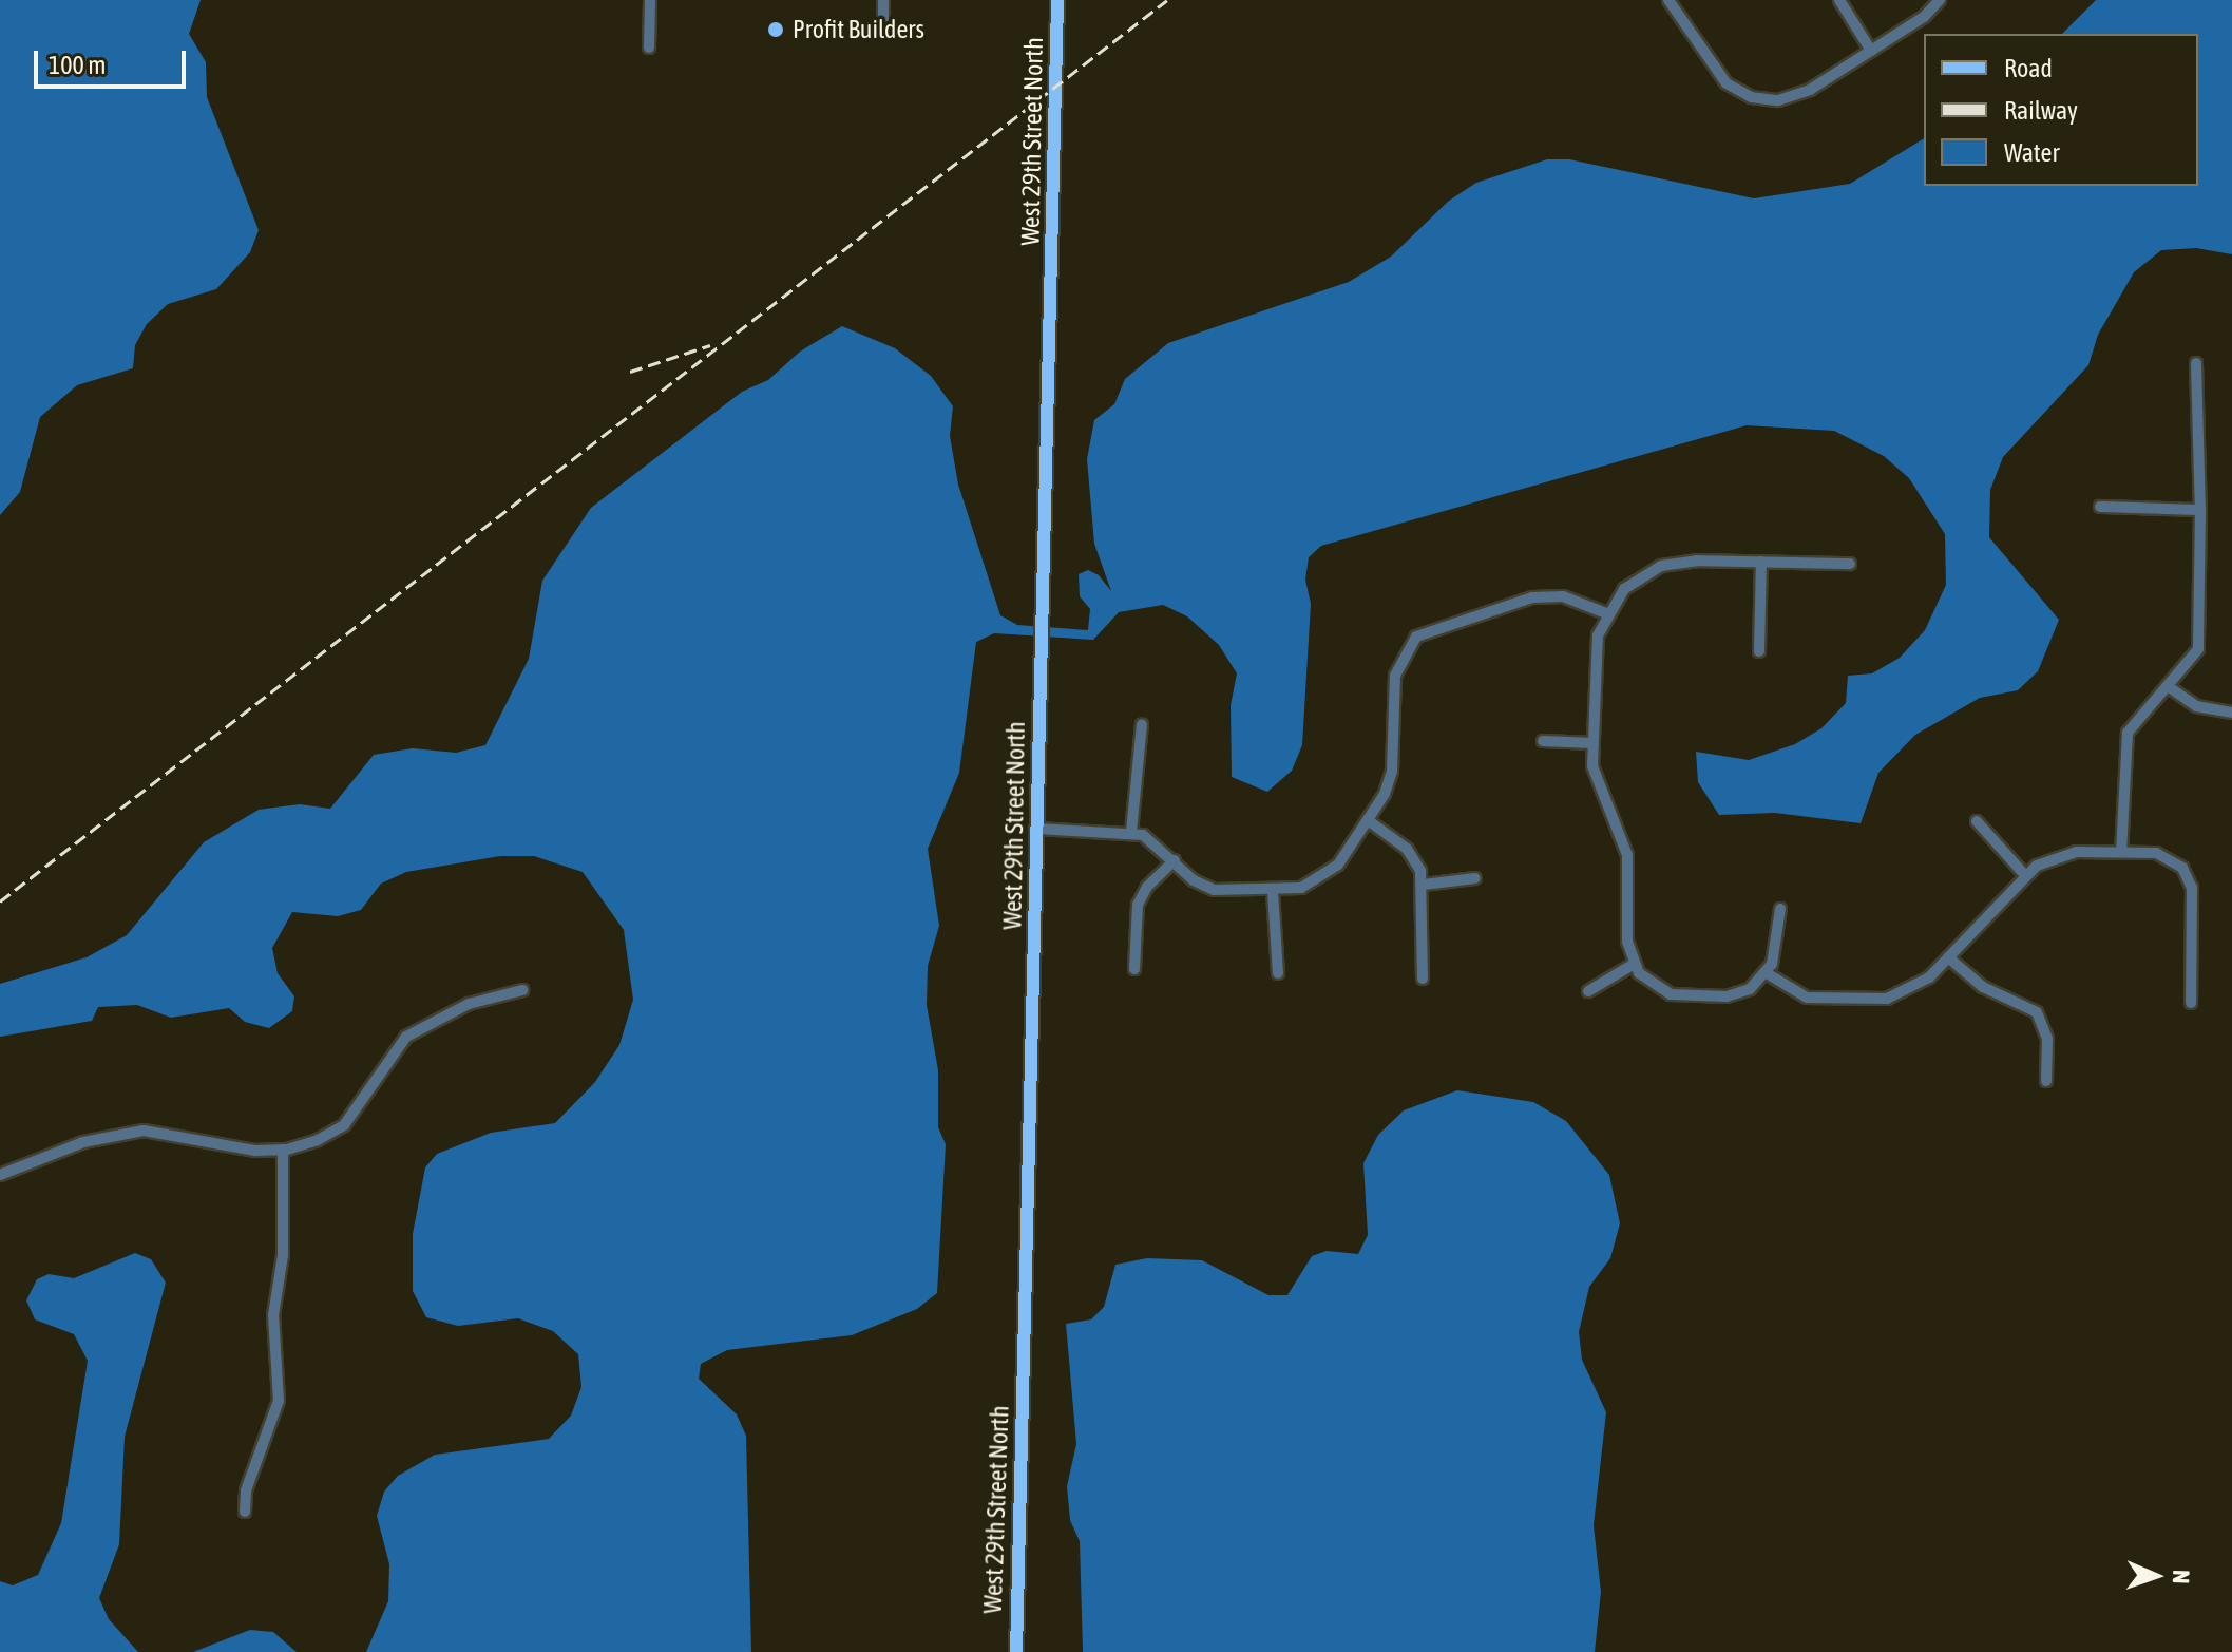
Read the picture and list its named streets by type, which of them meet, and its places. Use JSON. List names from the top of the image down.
{
  "streets": {
    "main road": ["West 29th Street North"]
  },
  "places": ["Profit Builders"],
  "legend": ["Road", "Railway", "Water"],
  "scale_bar": "100 m",
  "north": "right"
}
